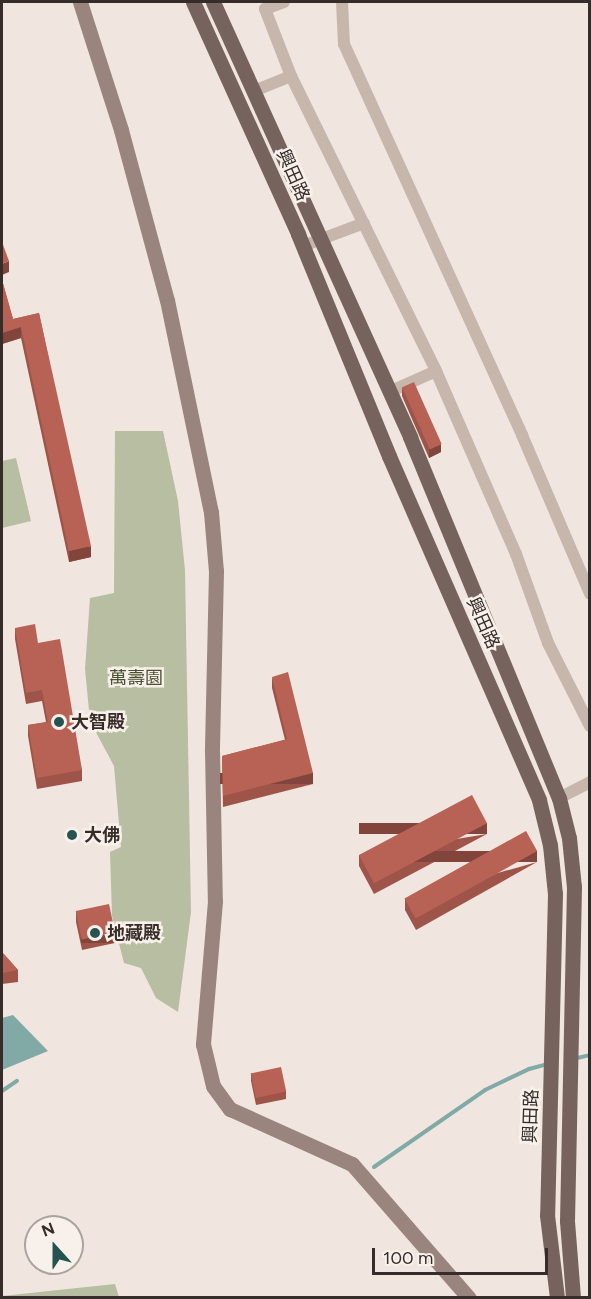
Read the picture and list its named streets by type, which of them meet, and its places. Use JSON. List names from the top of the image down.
{
  "streets": {
    "main road": ["興田路"]
  },
  "parks": ["萬壽園"],
  "places": ["大智殿", "大佛", "地藏殿"],
  "scale_bar": "100 m",
  "north": "top"
}
